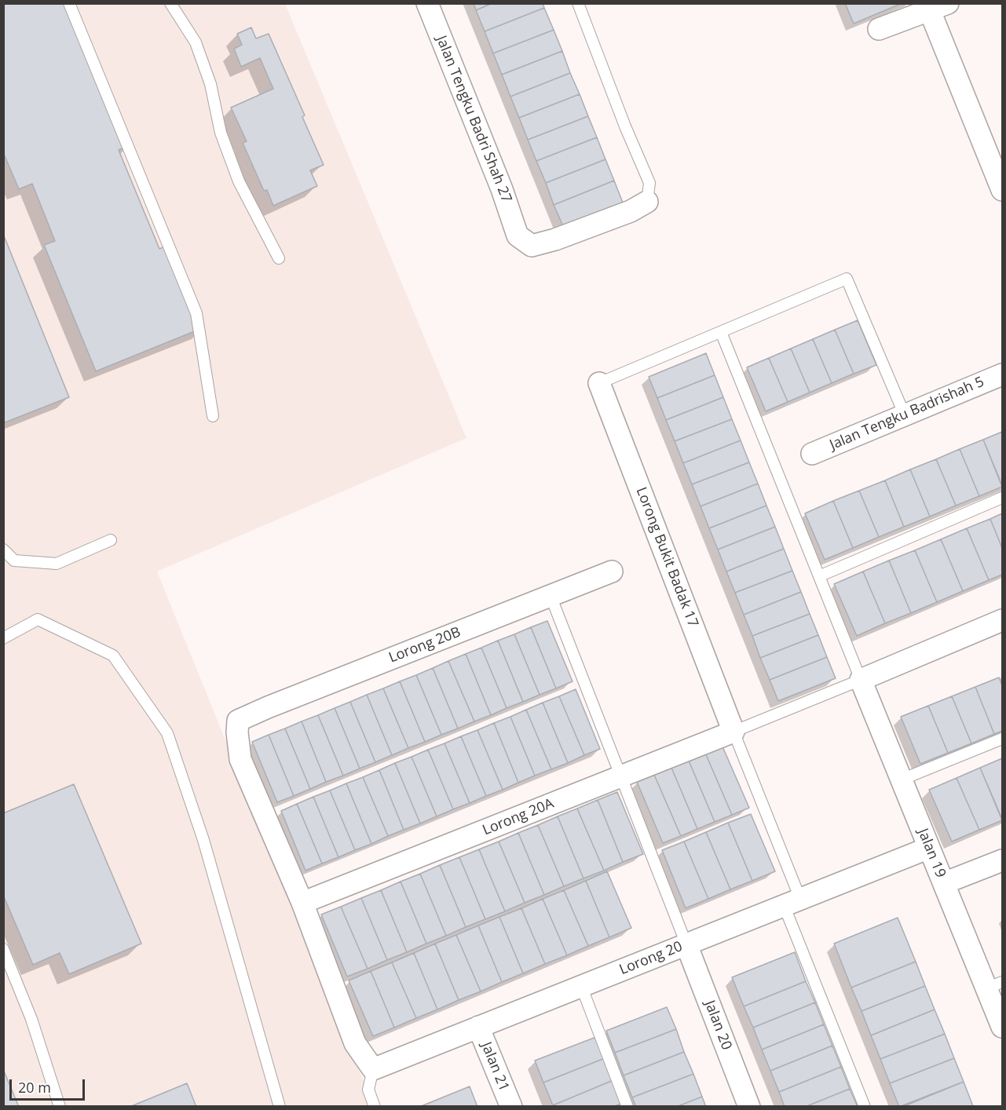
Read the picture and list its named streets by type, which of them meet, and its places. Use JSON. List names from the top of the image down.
{
  "streets": {
    "street": [
      "Jalan Tengku Badri Shah 27",
      "Jalan Tengku Badrishah 5",
      "Lorong Bukit Badak 17",
      "Lorong 20B",
      "Lorong 20A",
      "Jalan 19",
      "Lorong 20",
      "Jalan 20",
      "Jalan 21"
    ]
  },
  "crossings": [
    ["Lorong Bukit Badak 17", "Lorong 20A"],
    ["Lorong 20B", "Lorong 20A"],
    ["Jalan 19", "Lorong 20"],
    ["Lorong 20", "Jalan 20"],
    ["Lorong 20", "Jalan 21"]
  ],
  "scale_bar": "20 m"
}
